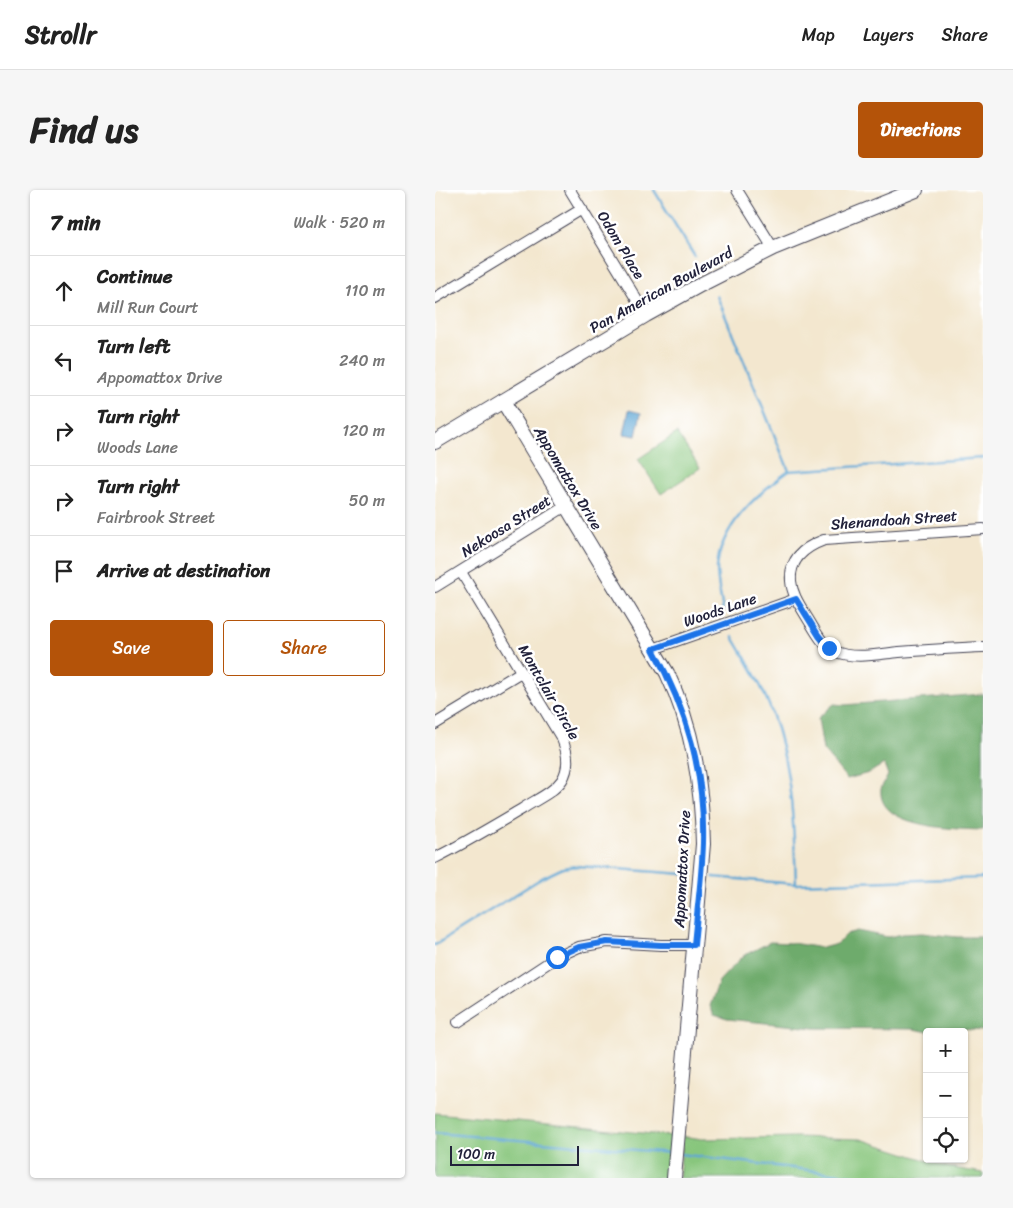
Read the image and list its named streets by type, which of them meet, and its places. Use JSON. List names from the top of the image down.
{
  "streets": {
    "street": [
      "Odom Place",
      "Pan American Boulevard",
      "Appomattox Drive",
      "Shenandoah Street",
      "Nekoosa Street",
      "Woods Lane",
      "Montclair Circle"
    ]
  },
  "crossings": [
    ["Odom Place", "Pan American Boulevard"],
    ["Pan American Boulevard", "Appomattox Drive"],
    ["Appomattox Drive", "Nekoosa Street"],
    ["Appomattox Drive", "Woods Lane"],
    ["Shenandoah Street", "Woods Lane"],
    ["Nekoosa Street", "Montclair Circle"]
  ],
  "scale_bar": "100 m",
  "page": {
    "header": "Strollr",
    "nav": ["Map", "Layers", "Share"],
    "title": "Find us",
    "buttons": [
      "Directions",
      ["Save", "Share"]
    ],
    "heading": ["7 min", "Walk · 520 m"],
    "list": [
      ["Continue", "Mill Run Court", "110 m"],
      ["Turn left", "Appomattox Drive", "240 m"],
      ["Turn right", "Woods Lane", "120 m"],
      ["Turn right", "Fairbrook Street", "50 m"],
      "Arrive at destination"
    ],
    "map_buttons": ["+", "−"],
    "scale": "100 m"
  }
}
